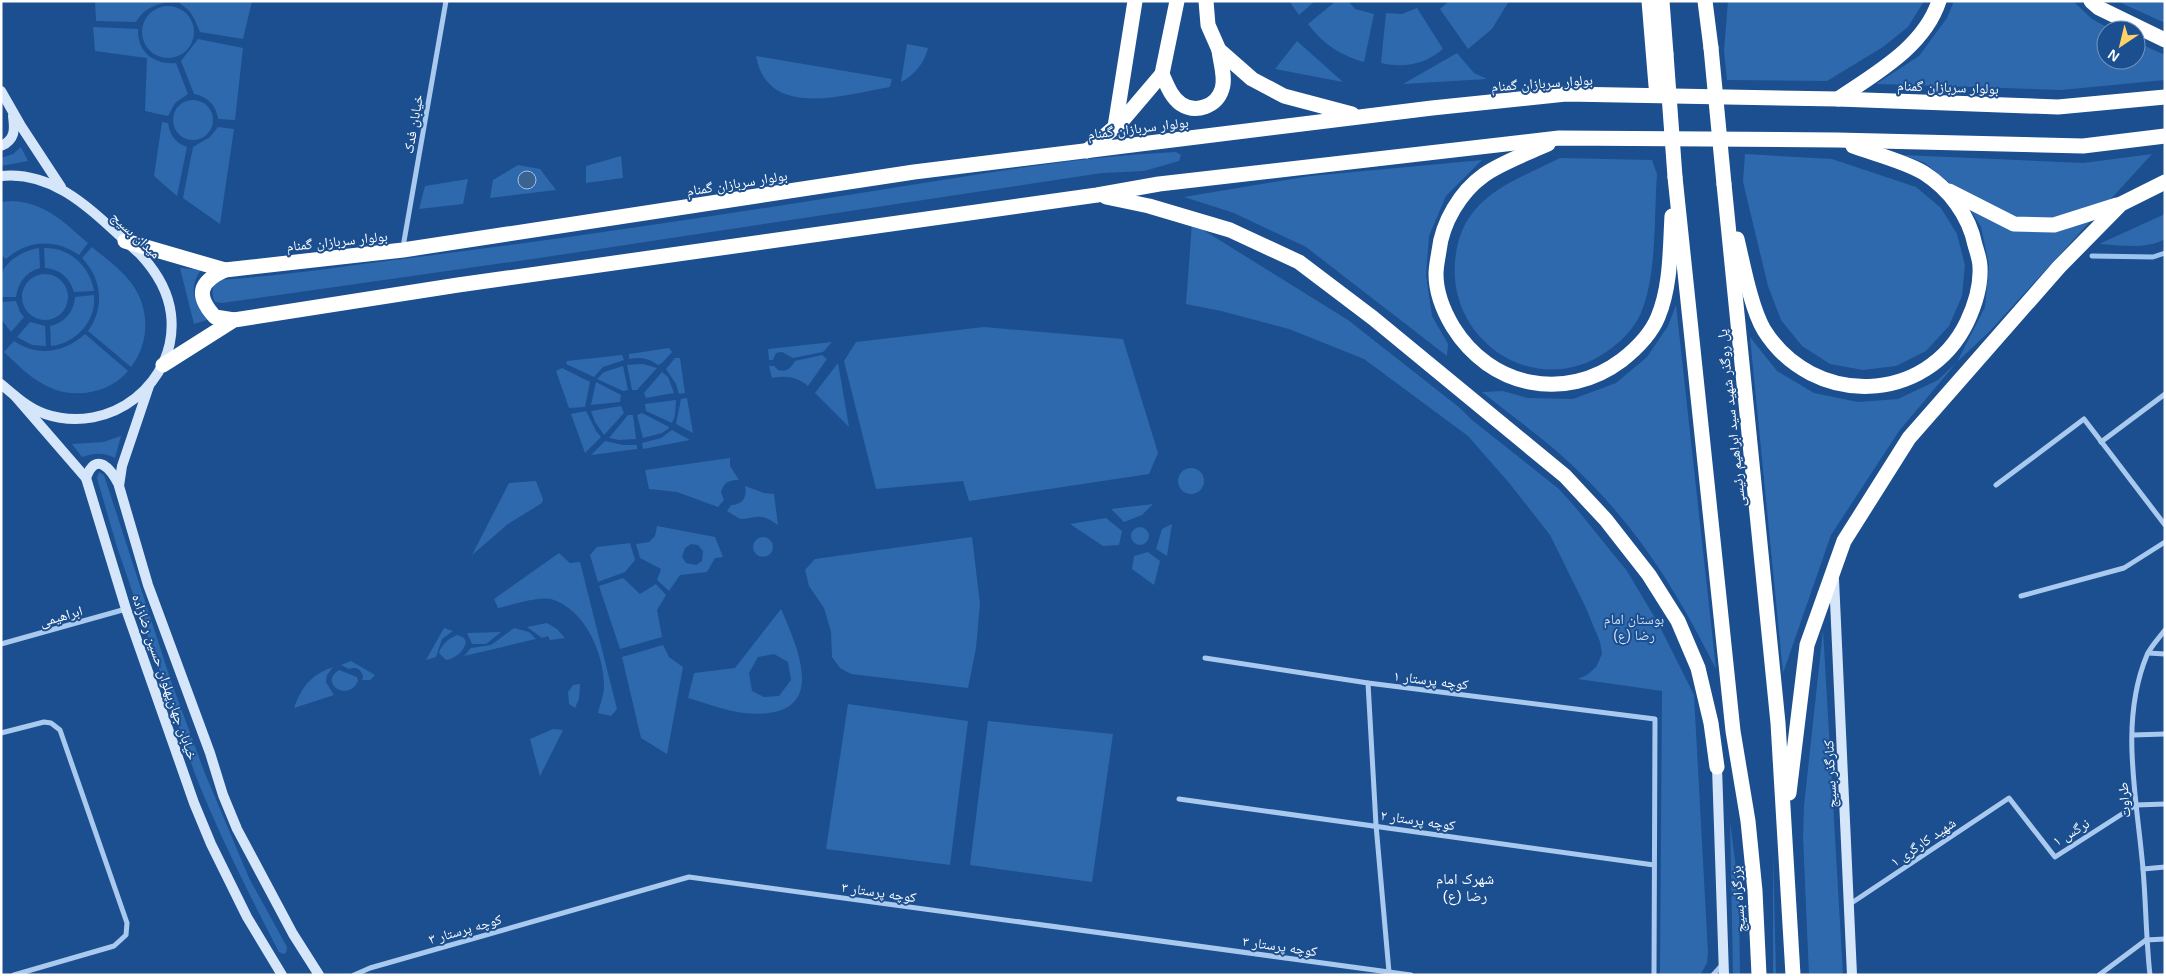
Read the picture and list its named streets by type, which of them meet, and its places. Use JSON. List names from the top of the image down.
{
  "streets": {
    "highway": ["بولوار سربازان گمنام", "پل روگذر شهید سید ابراهیم رئیسی", "بزرگراه بسیج"],
    "main road": ["میدان بسیج", "خیابان جهان‌پهلوان حسین رضا‌زاده", "کنارگذر بسیج"],
    "street": [
      "خیابان فدک",
      "ابراهیمی",
      "کوچه پرستار ۱",
      "طراوت",
      "کوچه پرستار ۲",
      "نرگس ۱",
      "شهید کارگری ۱",
      "کوچه پرستار ۳"
    ]
  },
  "crossings": [
    ["بولوار سربازان گمنام", "خیابان فدک"],
    ["بولوار سربازان گمنام", "میدان بسیج"],
    ["میدان بسیج", "خیابان جهان‌پهلوان حسین رضا‌زاده"],
    ["ابراهیمی", "خیابان جهان‌پهلوان حسین رضا‌زاده"],
    ["کوچه پرستار ۱", "کوچه پرستار ۲"],
    ["کنارگذر بسیج", "شهید کارگری ۱"],
    ["طراوت", "نرگس ۱"],
    ["نرگس ۱", "شهید کارگری ۱"]
  ],
  "districts": ["شهرک امام رضا (ع)"],
  "parks": ["بوستان امام رضا (ع)"],
  "north": "bottom left"
}
